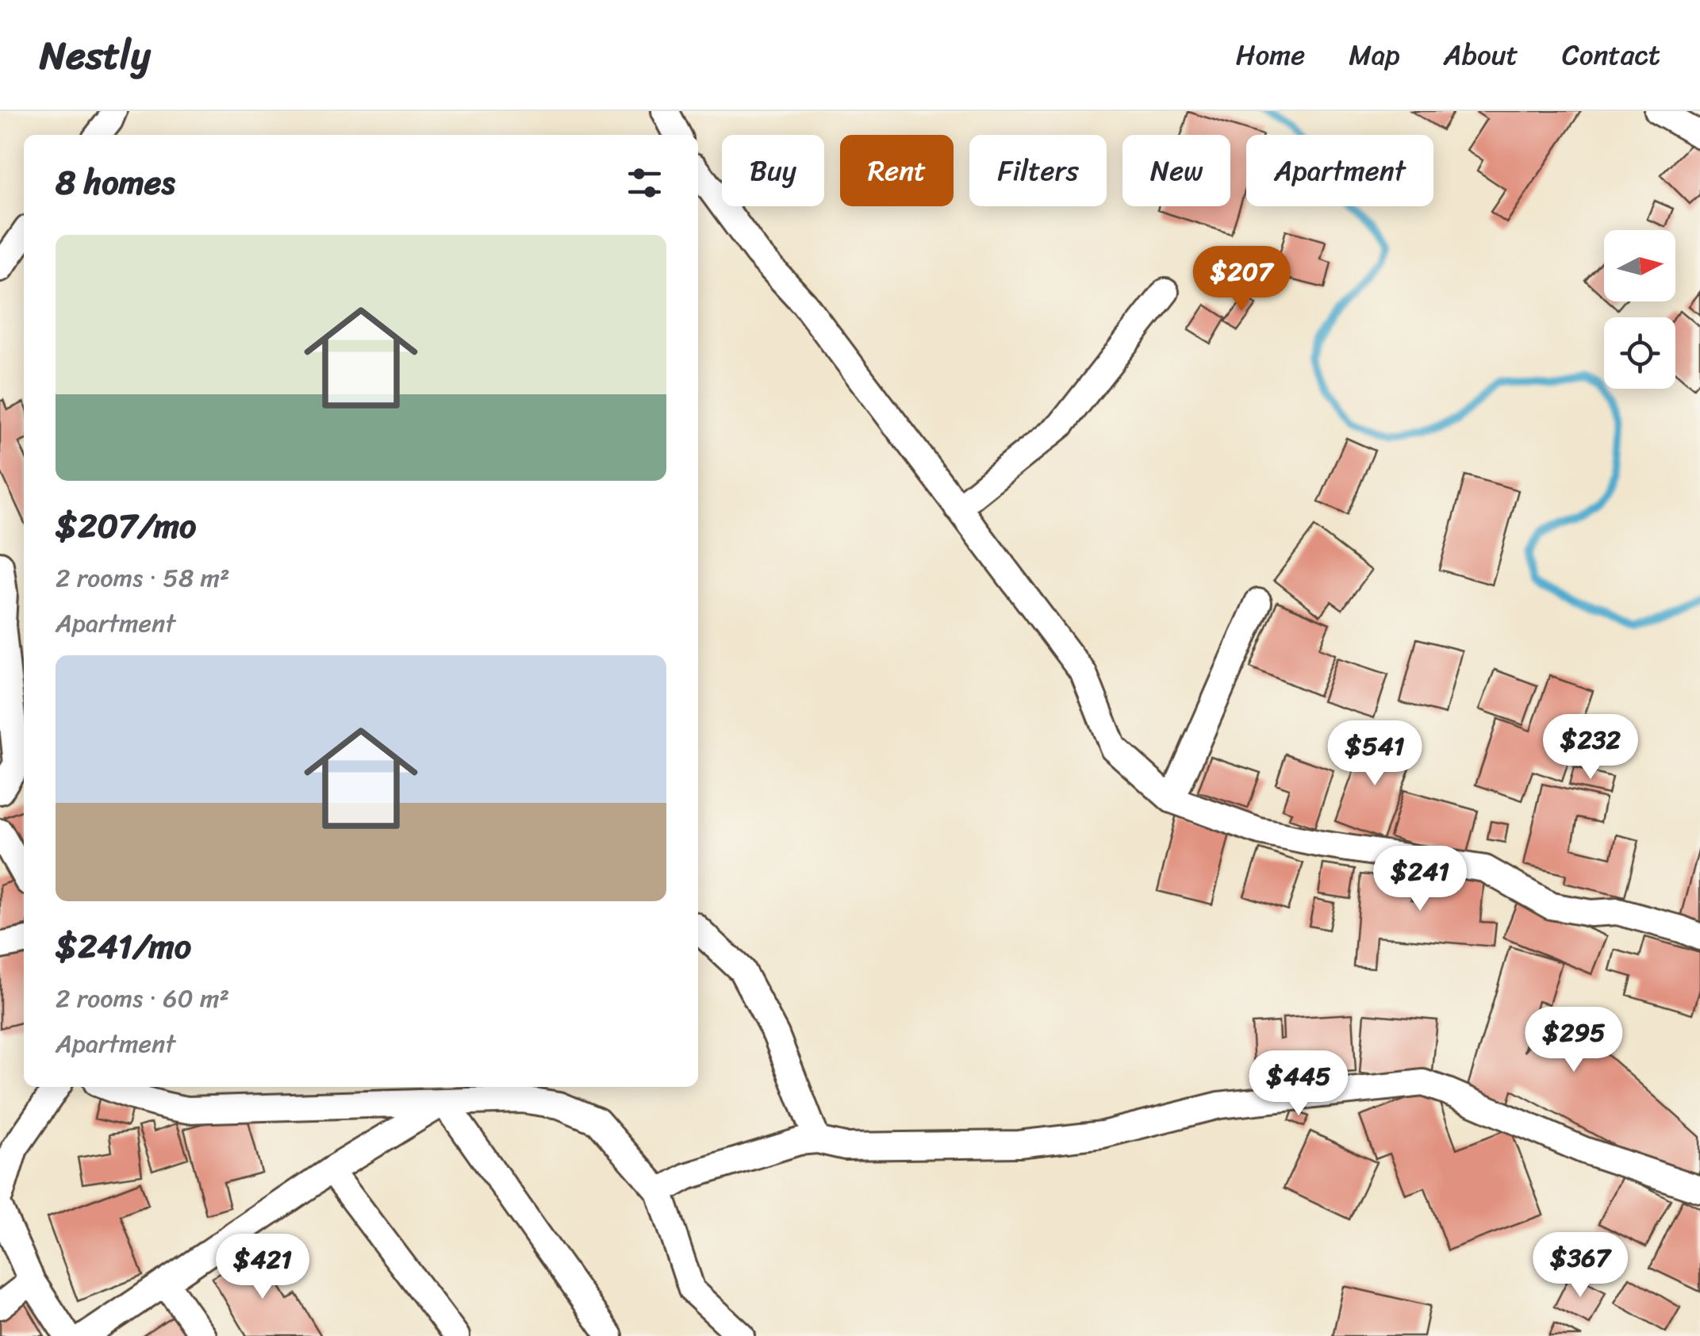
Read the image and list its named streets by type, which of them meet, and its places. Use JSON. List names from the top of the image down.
{
  "north": "right",
  "page": {
    "header": "Nestly",
    "nav": [
      "Home",
      "Map",
      "About",
      "Contact"
    ],
    "chip": [
      "Buy",
      "Rent",
      "Filters",
      "New",
      "Apartment"
    ],
    "heading": "8 homes",
    "list": [
      {
        "name": "$207/mo",
        "note": "2 rooms · 58 m² · Apartment"
      },
      {
        "name": "$241/mo",
        "note": "2 rooms · 60 m² · Apartment"
      }
    ],
    "price": [
      "$207",
      "$232",
      "$541",
      "$241",
      "$295",
      "$445",
      "$367",
      "$421"
    ]
  }
}
